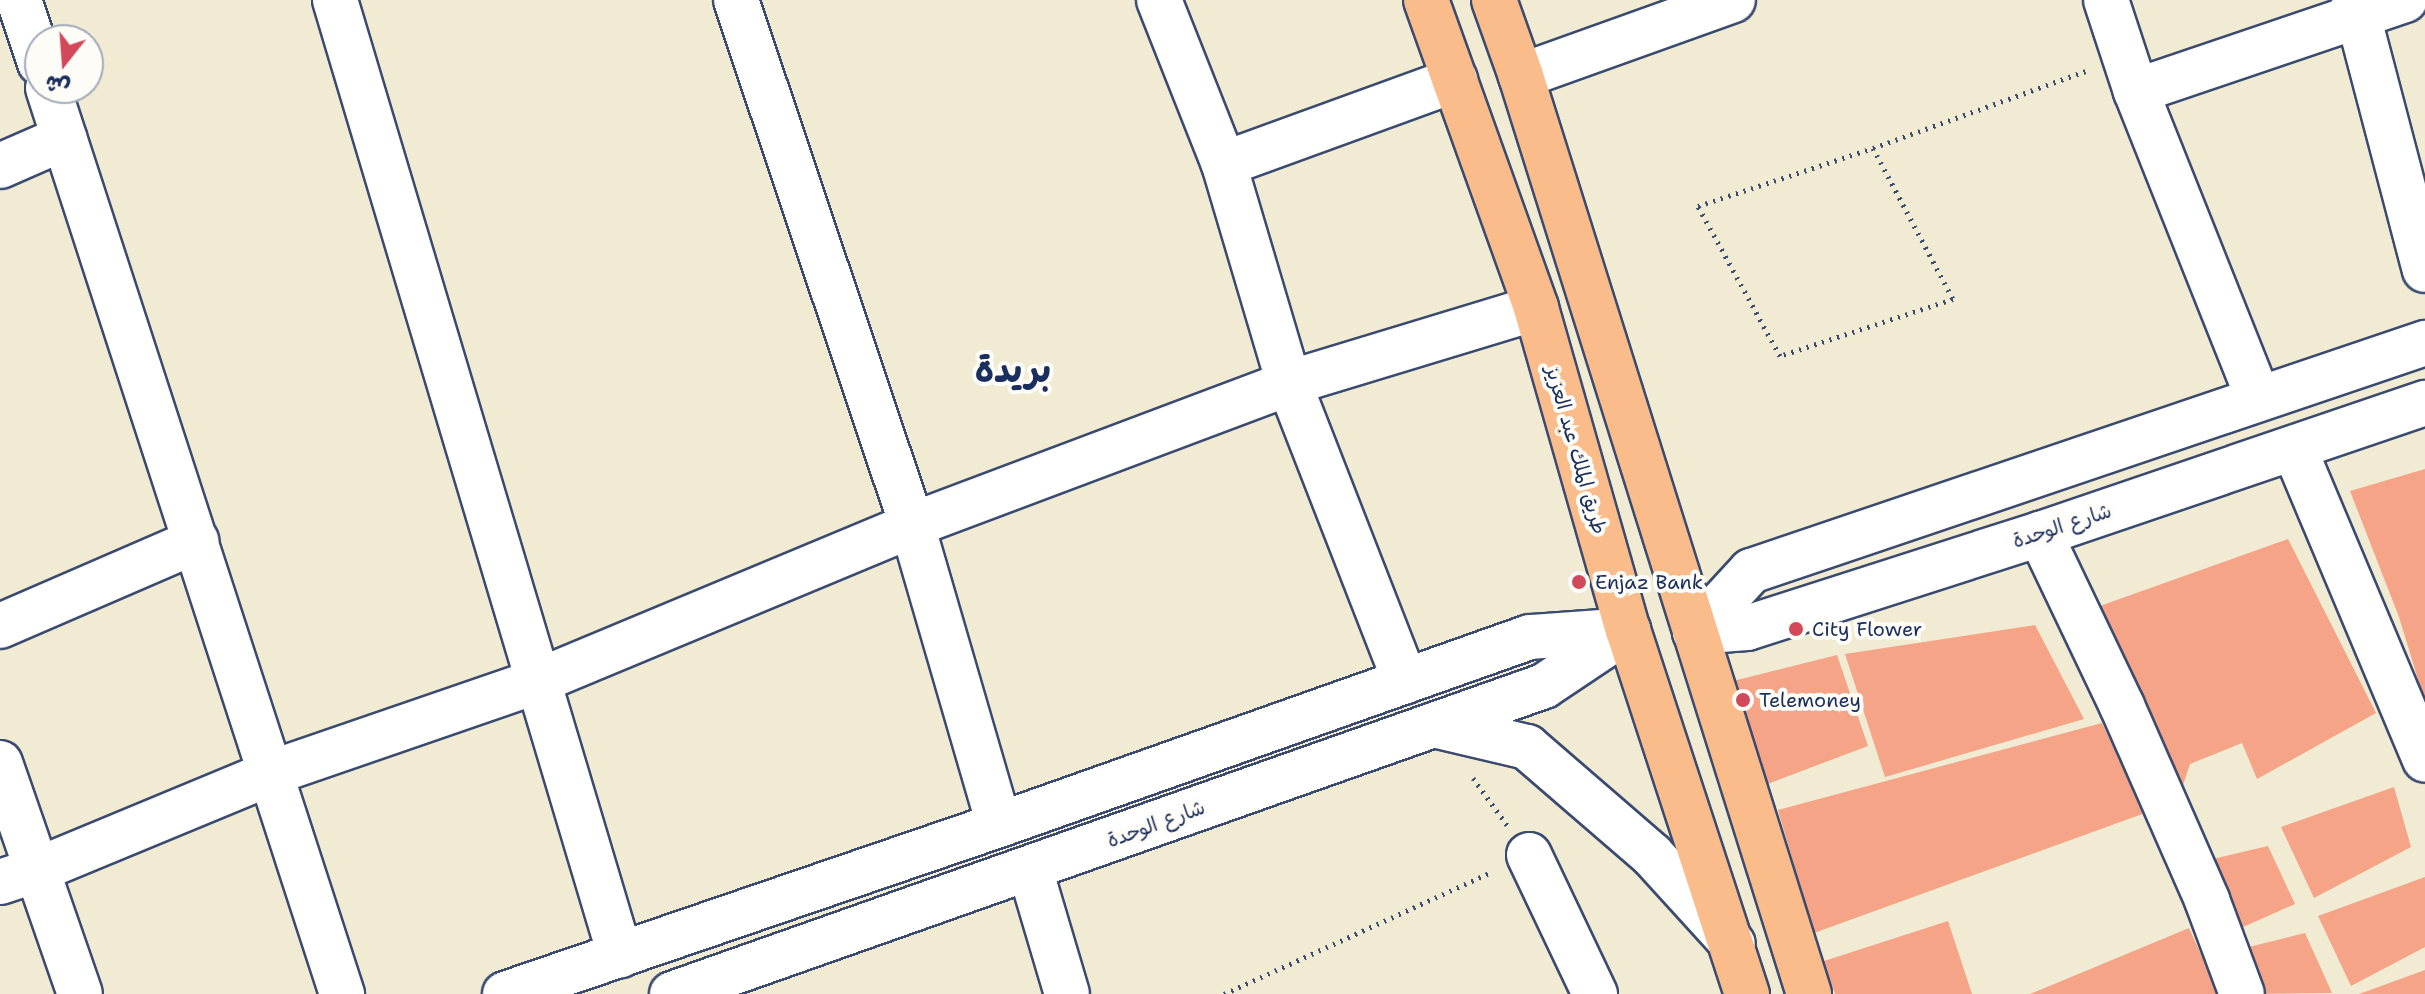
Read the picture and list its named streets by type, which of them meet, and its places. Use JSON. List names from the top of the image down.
{
  "streets": {
    "highway": ["طريق الملك عبد العزيز"],
    "street": ["شارع الوحدة"]
  },
  "crossings": [
    ["طريق الملك عبد العزيز", "شارع الوحدة"]
  ],
  "districts": ["بريدة"],
  "places": ["Enjaz Bank", "City Flower", "Telemoney"],
  "north": "bottom"
}
